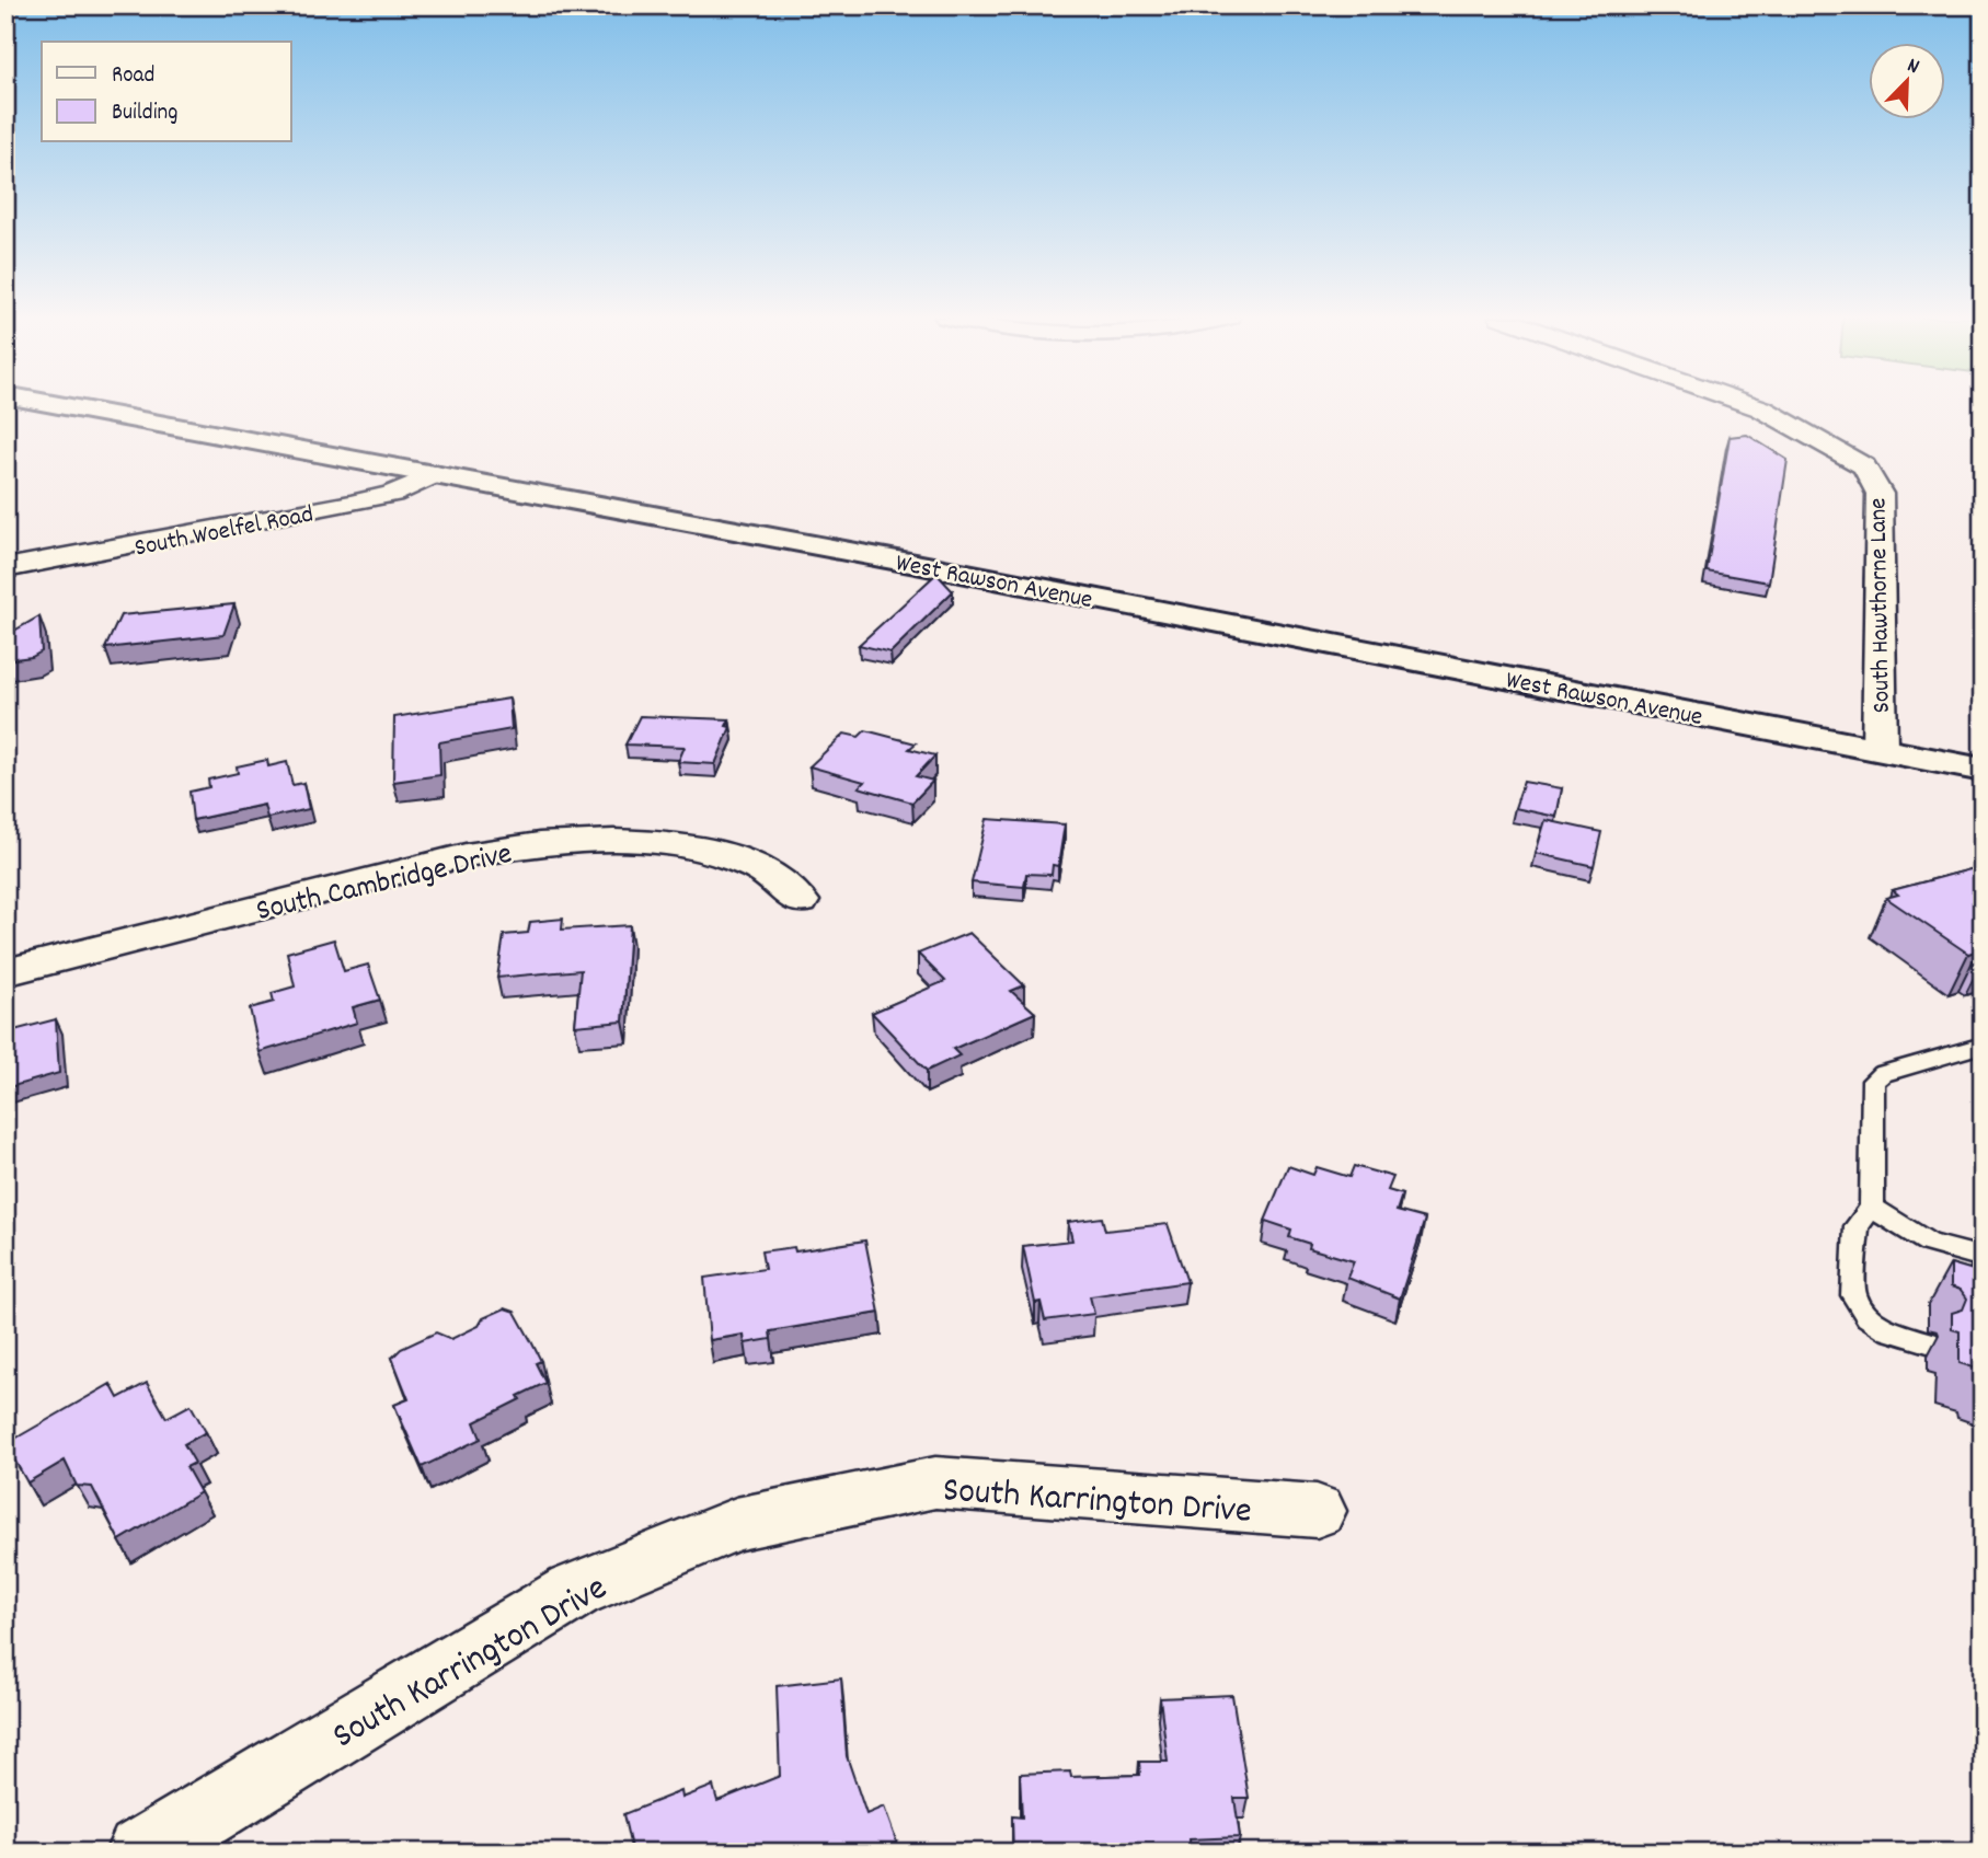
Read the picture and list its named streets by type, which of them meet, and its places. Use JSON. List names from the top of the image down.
{
  "streets": {
    "main road": ["West Rawson Avenue"],
    "street": [
      "South Woelfel Road",
      "South Hawthorne Lane",
      "South Cambridge Drive",
      "South Karrington Drive"
    ]
  },
  "crossings": [
    ["South Woelfel Road", "West Rawson Avenue"],
    ["West Rawson Avenue", "South Hawthorne Lane"]
  ],
  "legend": ["Road", "Building"],
  "north": "top right"
}
